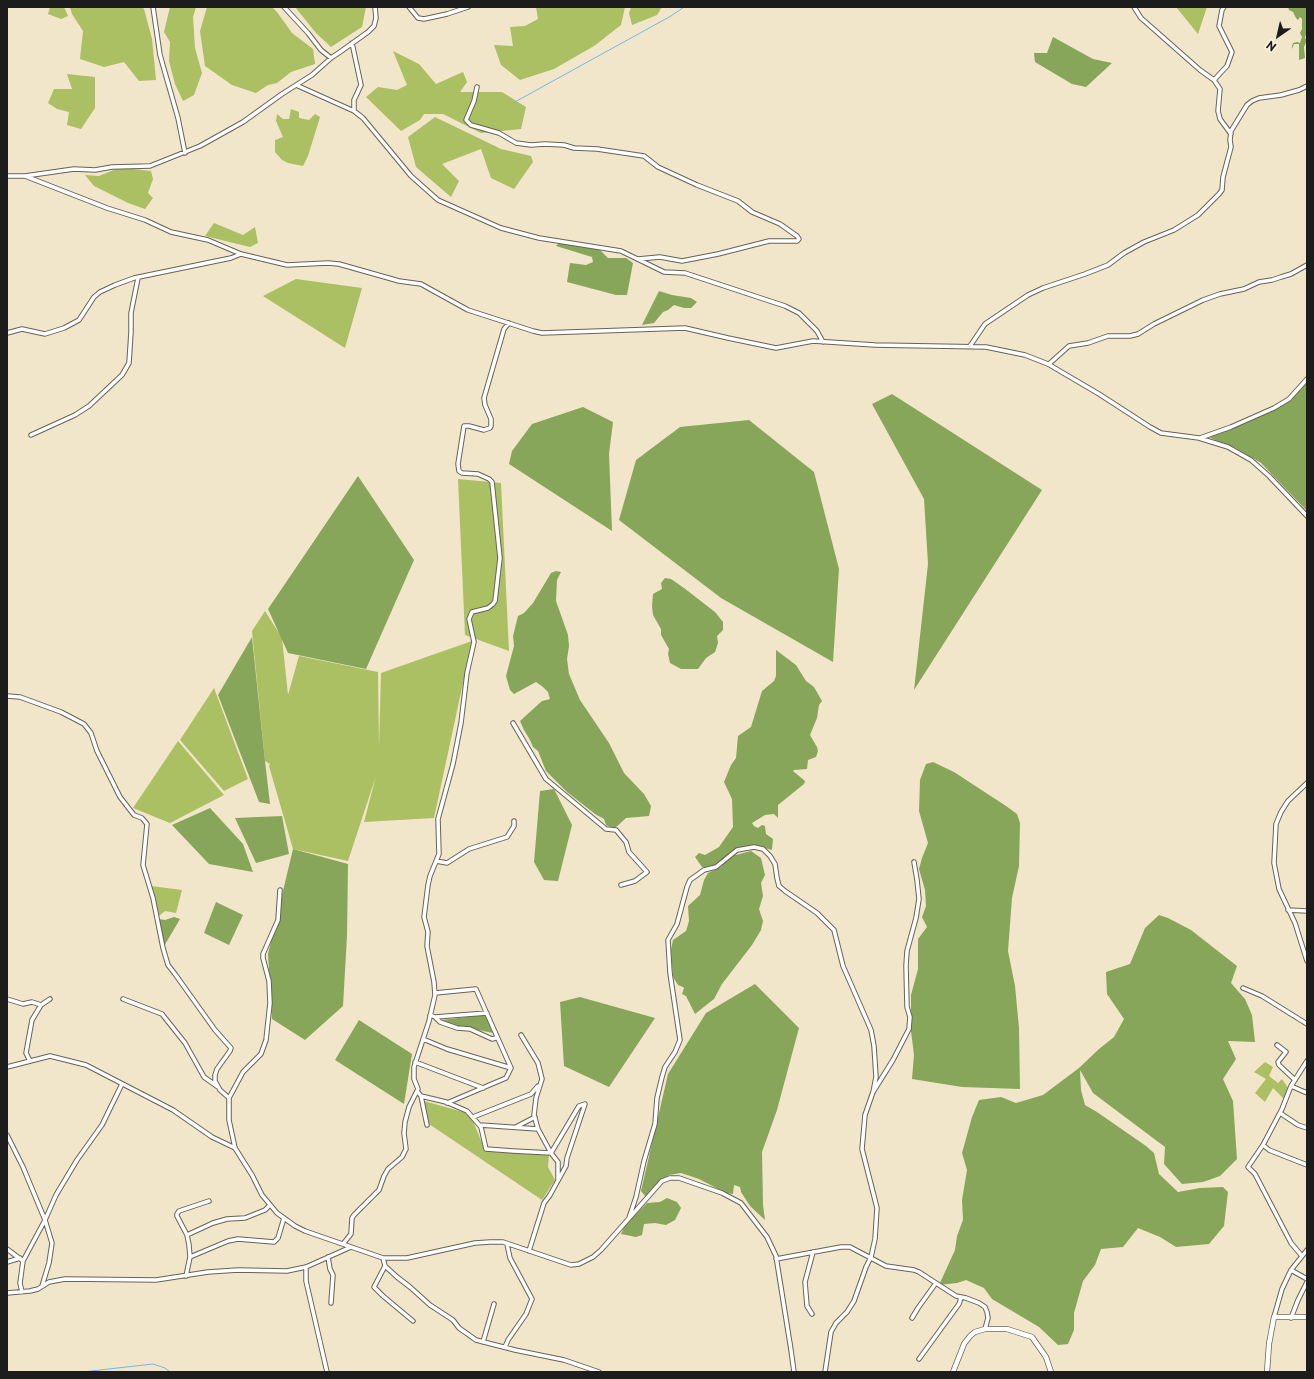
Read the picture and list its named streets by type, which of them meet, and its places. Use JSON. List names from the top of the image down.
{
  "north": "bottom left"
}
